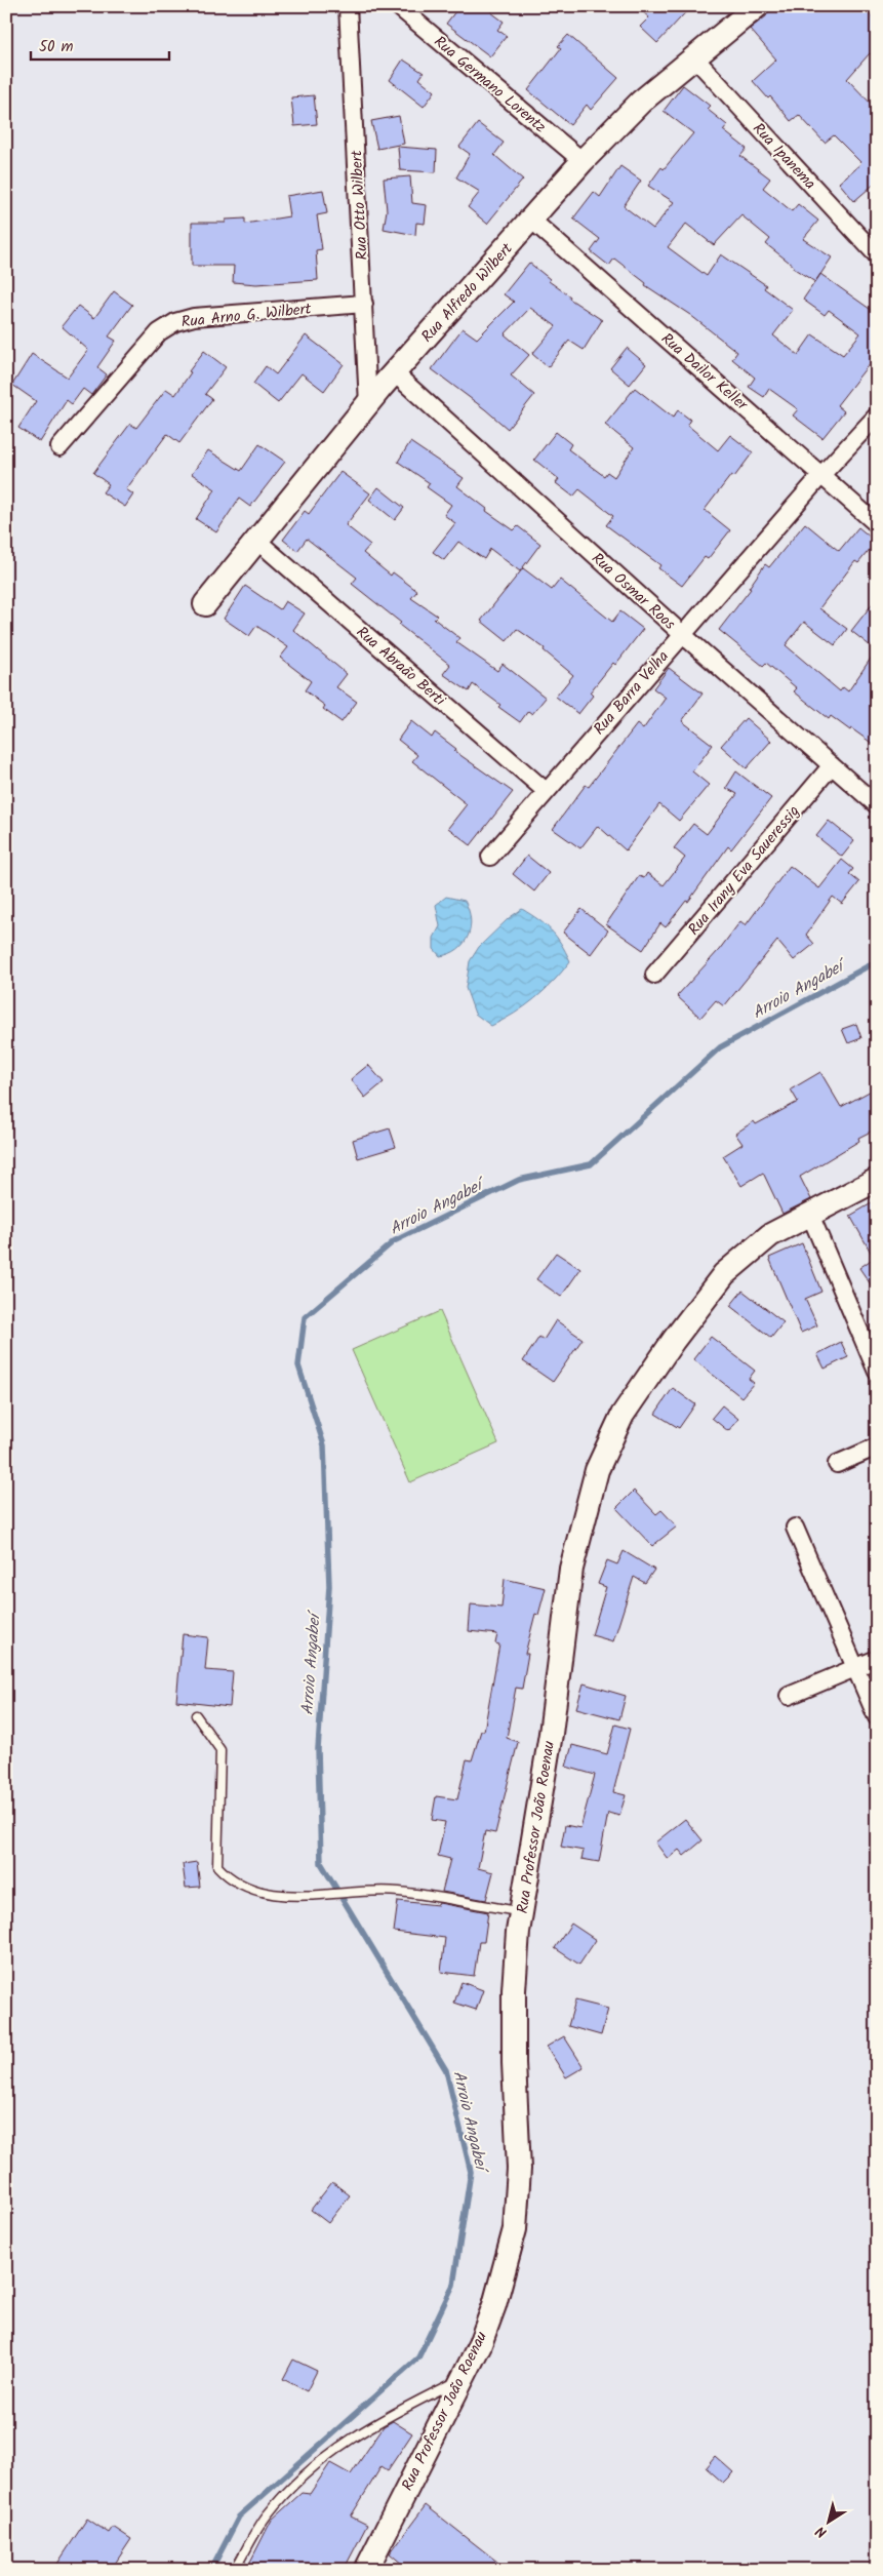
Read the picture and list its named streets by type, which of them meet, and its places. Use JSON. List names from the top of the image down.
{
  "streets": {
    "street": [
      "Rua Germano Lorentz",
      "Rua Ipanema",
      "Rua Otto Wilbert",
      "Rua Alfredo Wilbert",
      "Rua Arno G. Wilbert",
      "Rua Dailor Keller",
      "Rua Osmar Roos",
      "Rua Abraão Berti",
      "Rua Barra Velha",
      "Rua Irany Eva Saueressig",
      "Rua Professor João Roenau"
    ]
  },
  "crossings": [
    ["Rua Germano Lorentz", "Rua Alfredo Wilbert"],
    ["Rua Ipanema", "Rua Alfredo Wilbert"],
    ["Rua Otto Wilbert", "Rua Alfredo Wilbert"],
    ["Rua Otto Wilbert", "Rua Arno G. Wilbert"],
    ["Rua Alfredo Wilbert", "Rua Dailor Keller"],
    ["Rua Alfredo Wilbert", "Rua Osmar Roos"],
    ["Rua Alfredo Wilbert", "Rua Abraão Berti"],
    ["Rua Dailor Keller", "Rua Barra Velha"],
    ["Rua Osmar Roos", "Rua Barra Velha"],
    ["Rua Osmar Roos", "Rua Irany Eva Saueressig"],
    ["Rua Abraão Berti", "Rua Barra Velha"]
  ],
  "water": ["Arroio Angabeí"],
  "scale_bar": "50 m",
  "north": "bottom left"
}
